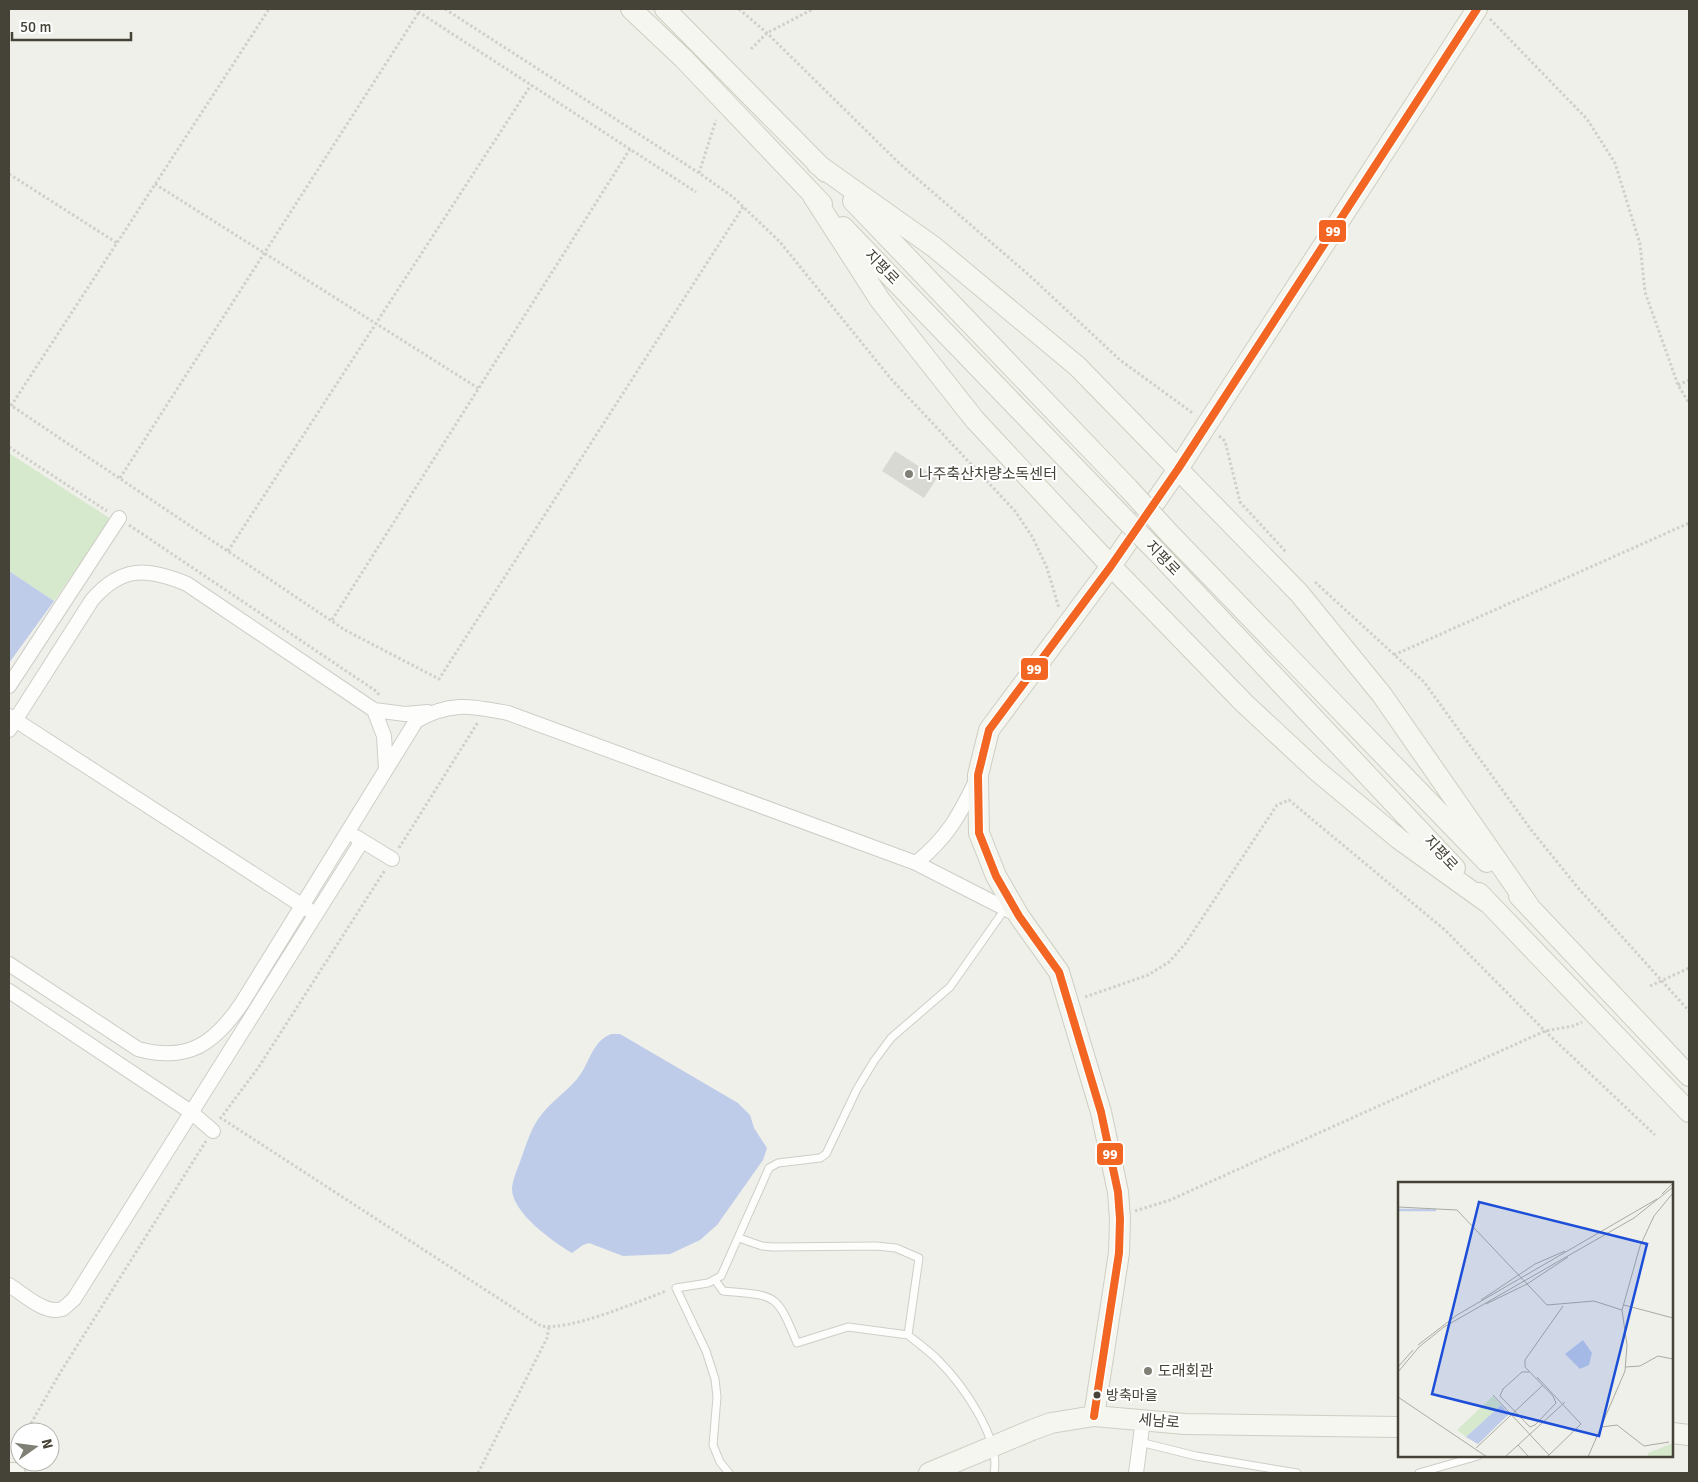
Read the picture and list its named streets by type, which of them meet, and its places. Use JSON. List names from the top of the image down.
{
  "streets": {
    "main road": ["지평로", "세남로"]
  },
  "places": ["나주축산차량소독센터", "도래회관", "방축마을"],
  "lines": ["transit line 99"],
  "scale_bar": "50 m",
  "north": "right"
}
